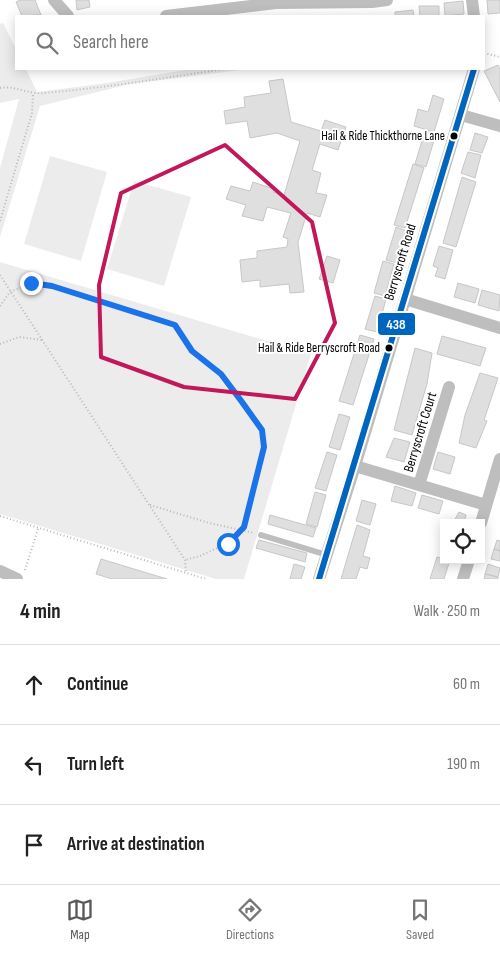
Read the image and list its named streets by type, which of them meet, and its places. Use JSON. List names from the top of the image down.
{
  "streets": {
    "street": ["Berryscroft Road", "Berryscroft Court"]
  },
  "places": ["Hail & Ride Thickthorne Lane", "Hail & Ride Berryscroft Road"],
  "lines": ["transit line 438"],
  "page": {
    "search": "Search here",
    "heading": ["4 min", "Walk · 250 m"],
    "list": [
      ["Continue", "60 m"],
      ["Turn left", "190 m"],
      "Arrive at destination"
    ],
    "nav": ["Map", "Directions", "Saved"]
  }
}
